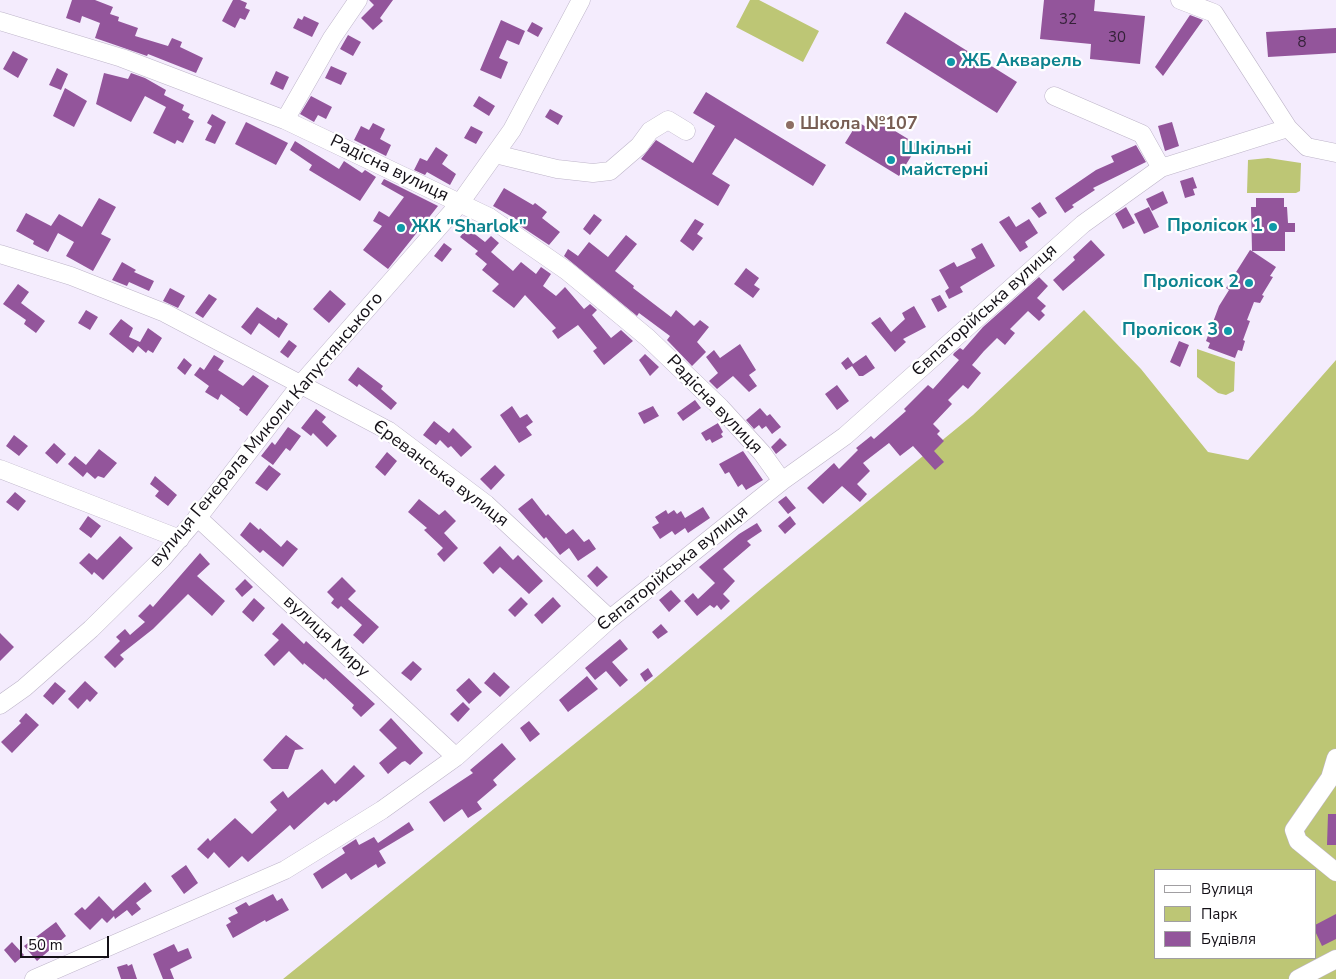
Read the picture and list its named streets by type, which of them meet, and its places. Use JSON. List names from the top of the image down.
{
  "streets": {
    "street": [
      "Радісна вулиця",
      "Євпаторійська вулиця",
      "вулиця Генерала Миколи Капустянського",
      "Єреванська вулиця",
      "вулиця Миру"
    ]
  },
  "crossings": [
    ["Радісна вулиця", "Євпаторійська вулиця"],
    ["Радісна вулиця", "вулиця Генерала Миколи Капустянського"],
    ["Євпаторійська вулиця", "Єреванська вулиця"],
    ["Євпаторійська вулиця", "вулиця Миру"],
    ["вулиця Генерала Миколи Капустянського", "Єреванська вулиця"],
    ["вулиця Генерала Миколи Капустянського", "вулиця Миру"]
  ],
  "places": [
    "ЖБ Акварель",
    "Школа №107",
    "Шкільні майстерні",
    "Пролісок 1",
    "ЖК \"Sharlok\"",
    "Пролісок 2",
    "Пролісок 3"
  ],
  "house_numbers": ["32", "30", "8"],
  "legend": ["Вулиця", "Парк", "Будівля"],
  "scale_bar": "50 m"
}
